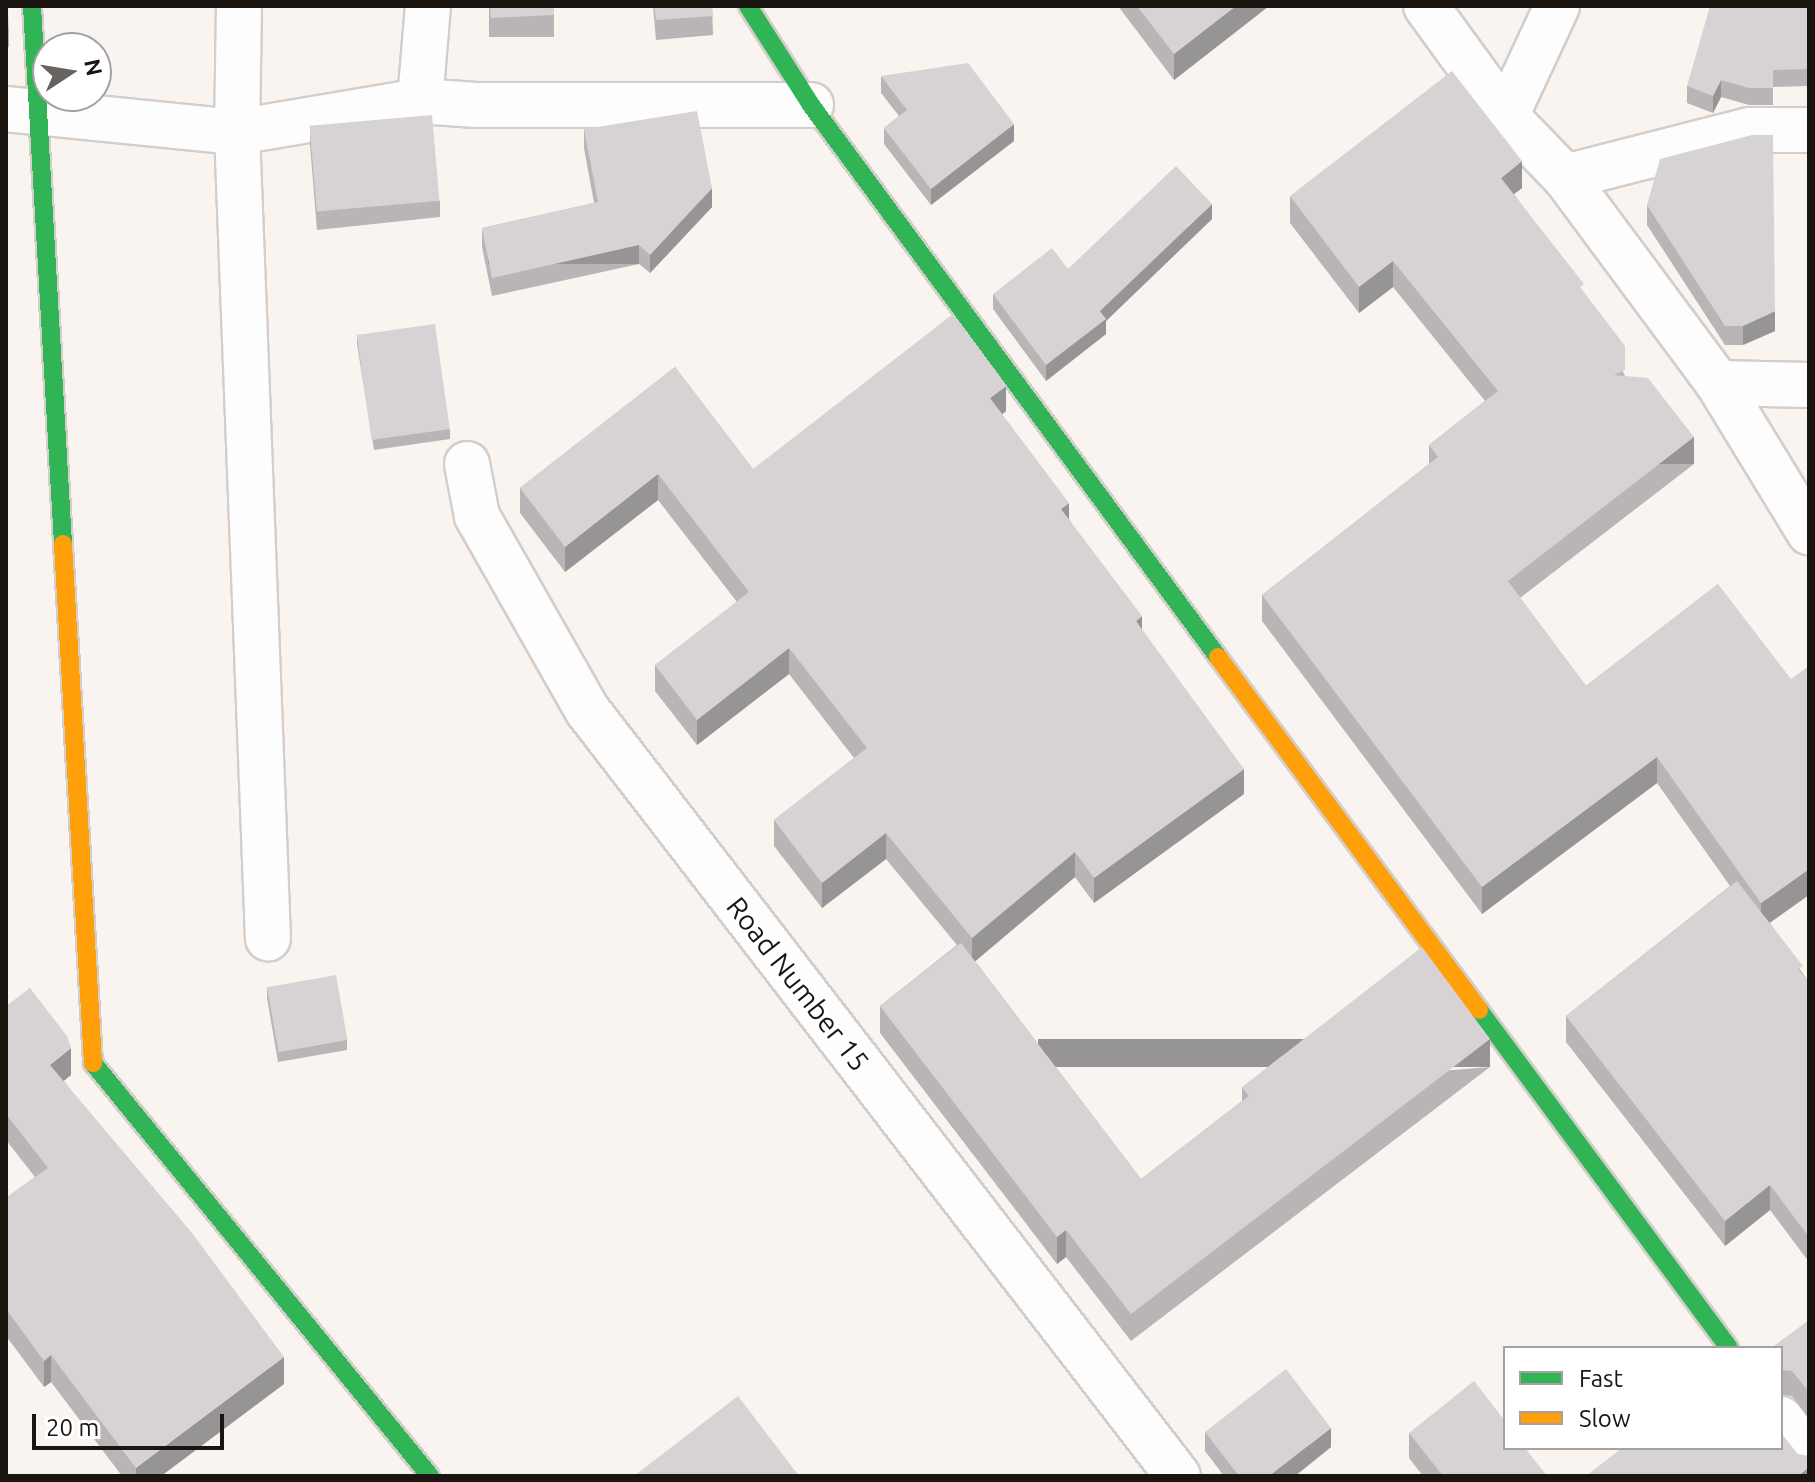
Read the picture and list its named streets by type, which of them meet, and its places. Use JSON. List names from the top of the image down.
{
  "streets": {
    "street": ["Road Number 15"]
  },
  "legend": ["Fast", "Slow"],
  "scale_bar": "20 m",
  "north": "right"
}
